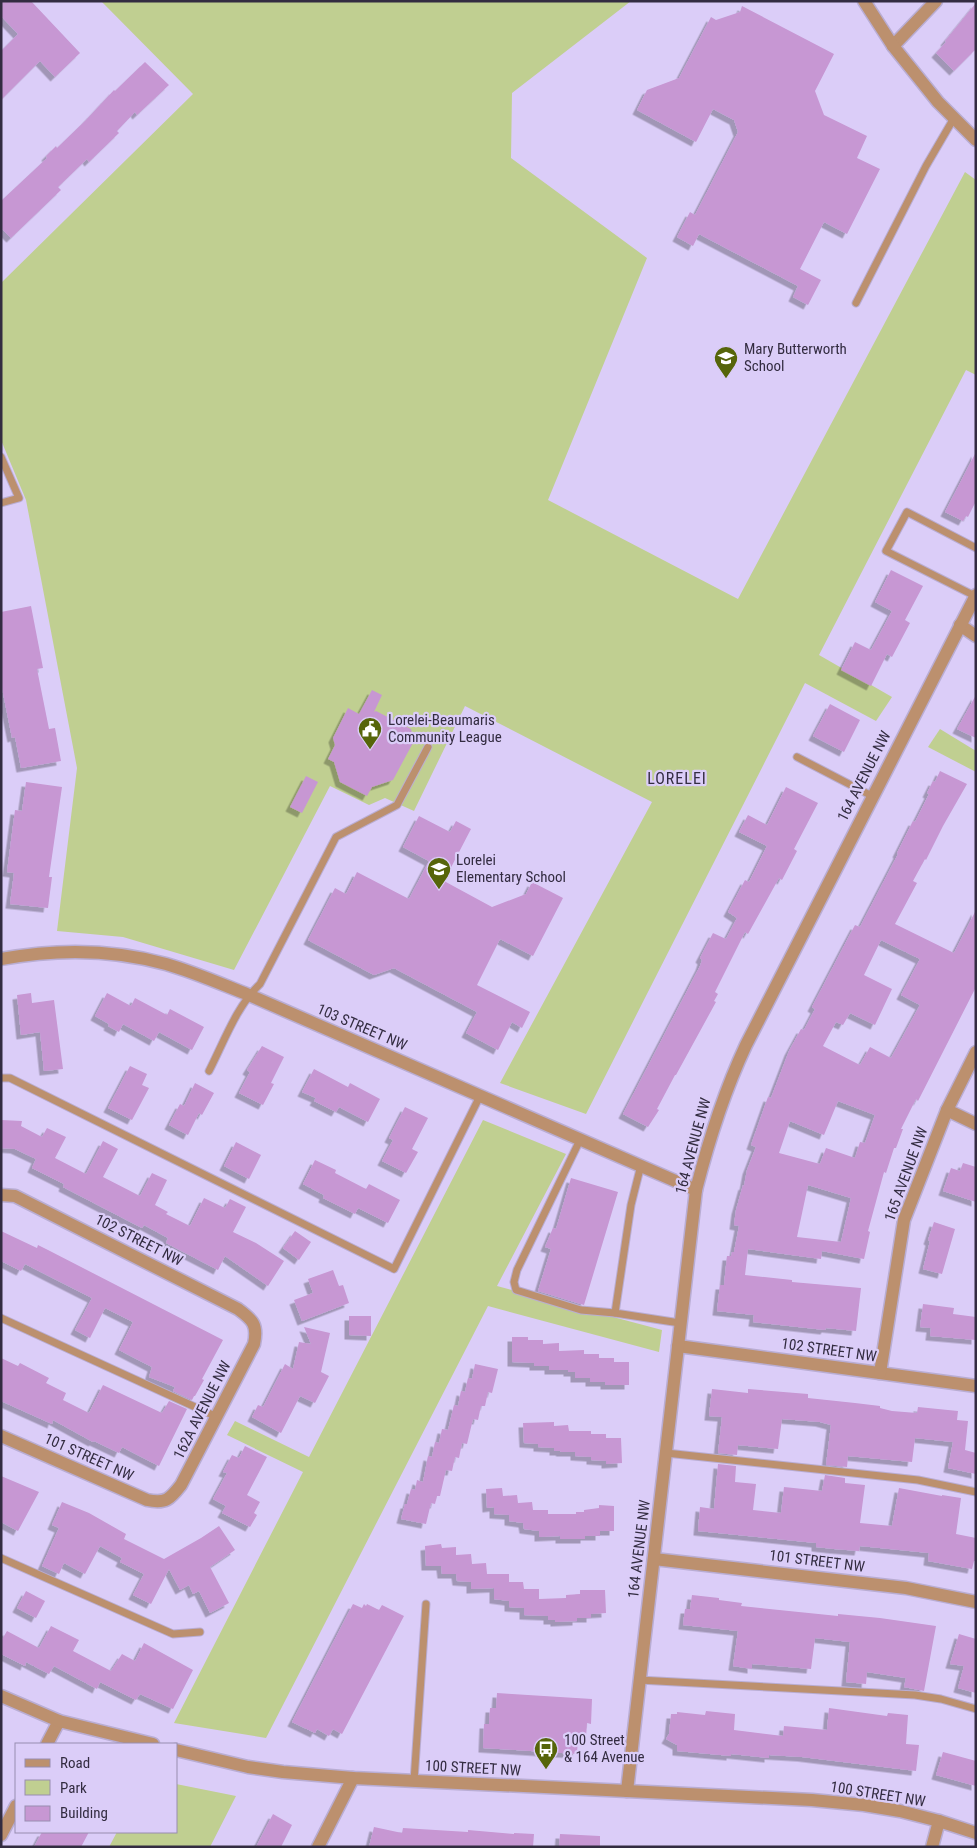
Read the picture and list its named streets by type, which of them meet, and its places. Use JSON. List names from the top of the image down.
{
  "streets": {
    "street": [
      "164 AVENUE NW",
      "103 STREET NW",
      "165 AVENUE NW",
      "102 STREET NW",
      "162A AVENUE NW",
      "101 STREET NW",
      "100 STREET NW"
    ]
  },
  "crossings": [
    ["164 AVENUE NW", "103 STREET NW"],
    ["164 AVENUE NW", "102 STREET NW"],
    ["164 AVENUE NW", "101 STREET NW"],
    ["164 AVENUE NW", "100 STREET NW"],
    ["165 AVENUE NW", "102 STREET NW"],
    ["102 STREET NW", "162A AVENUE NW"],
    ["162A AVENUE NW", "101 STREET NW"]
  ],
  "districts": ["LORELEI"],
  "places": {
    "school or university": ["Mary Butterworth School", "Lorelei Elementary School"],
    "public building": ["Lorelei-Beaumaris Community League"],
    "bus stop": ["100 Street & 164 Avenue"]
  },
  "legend": ["Road", "Park", "Building"]
}
